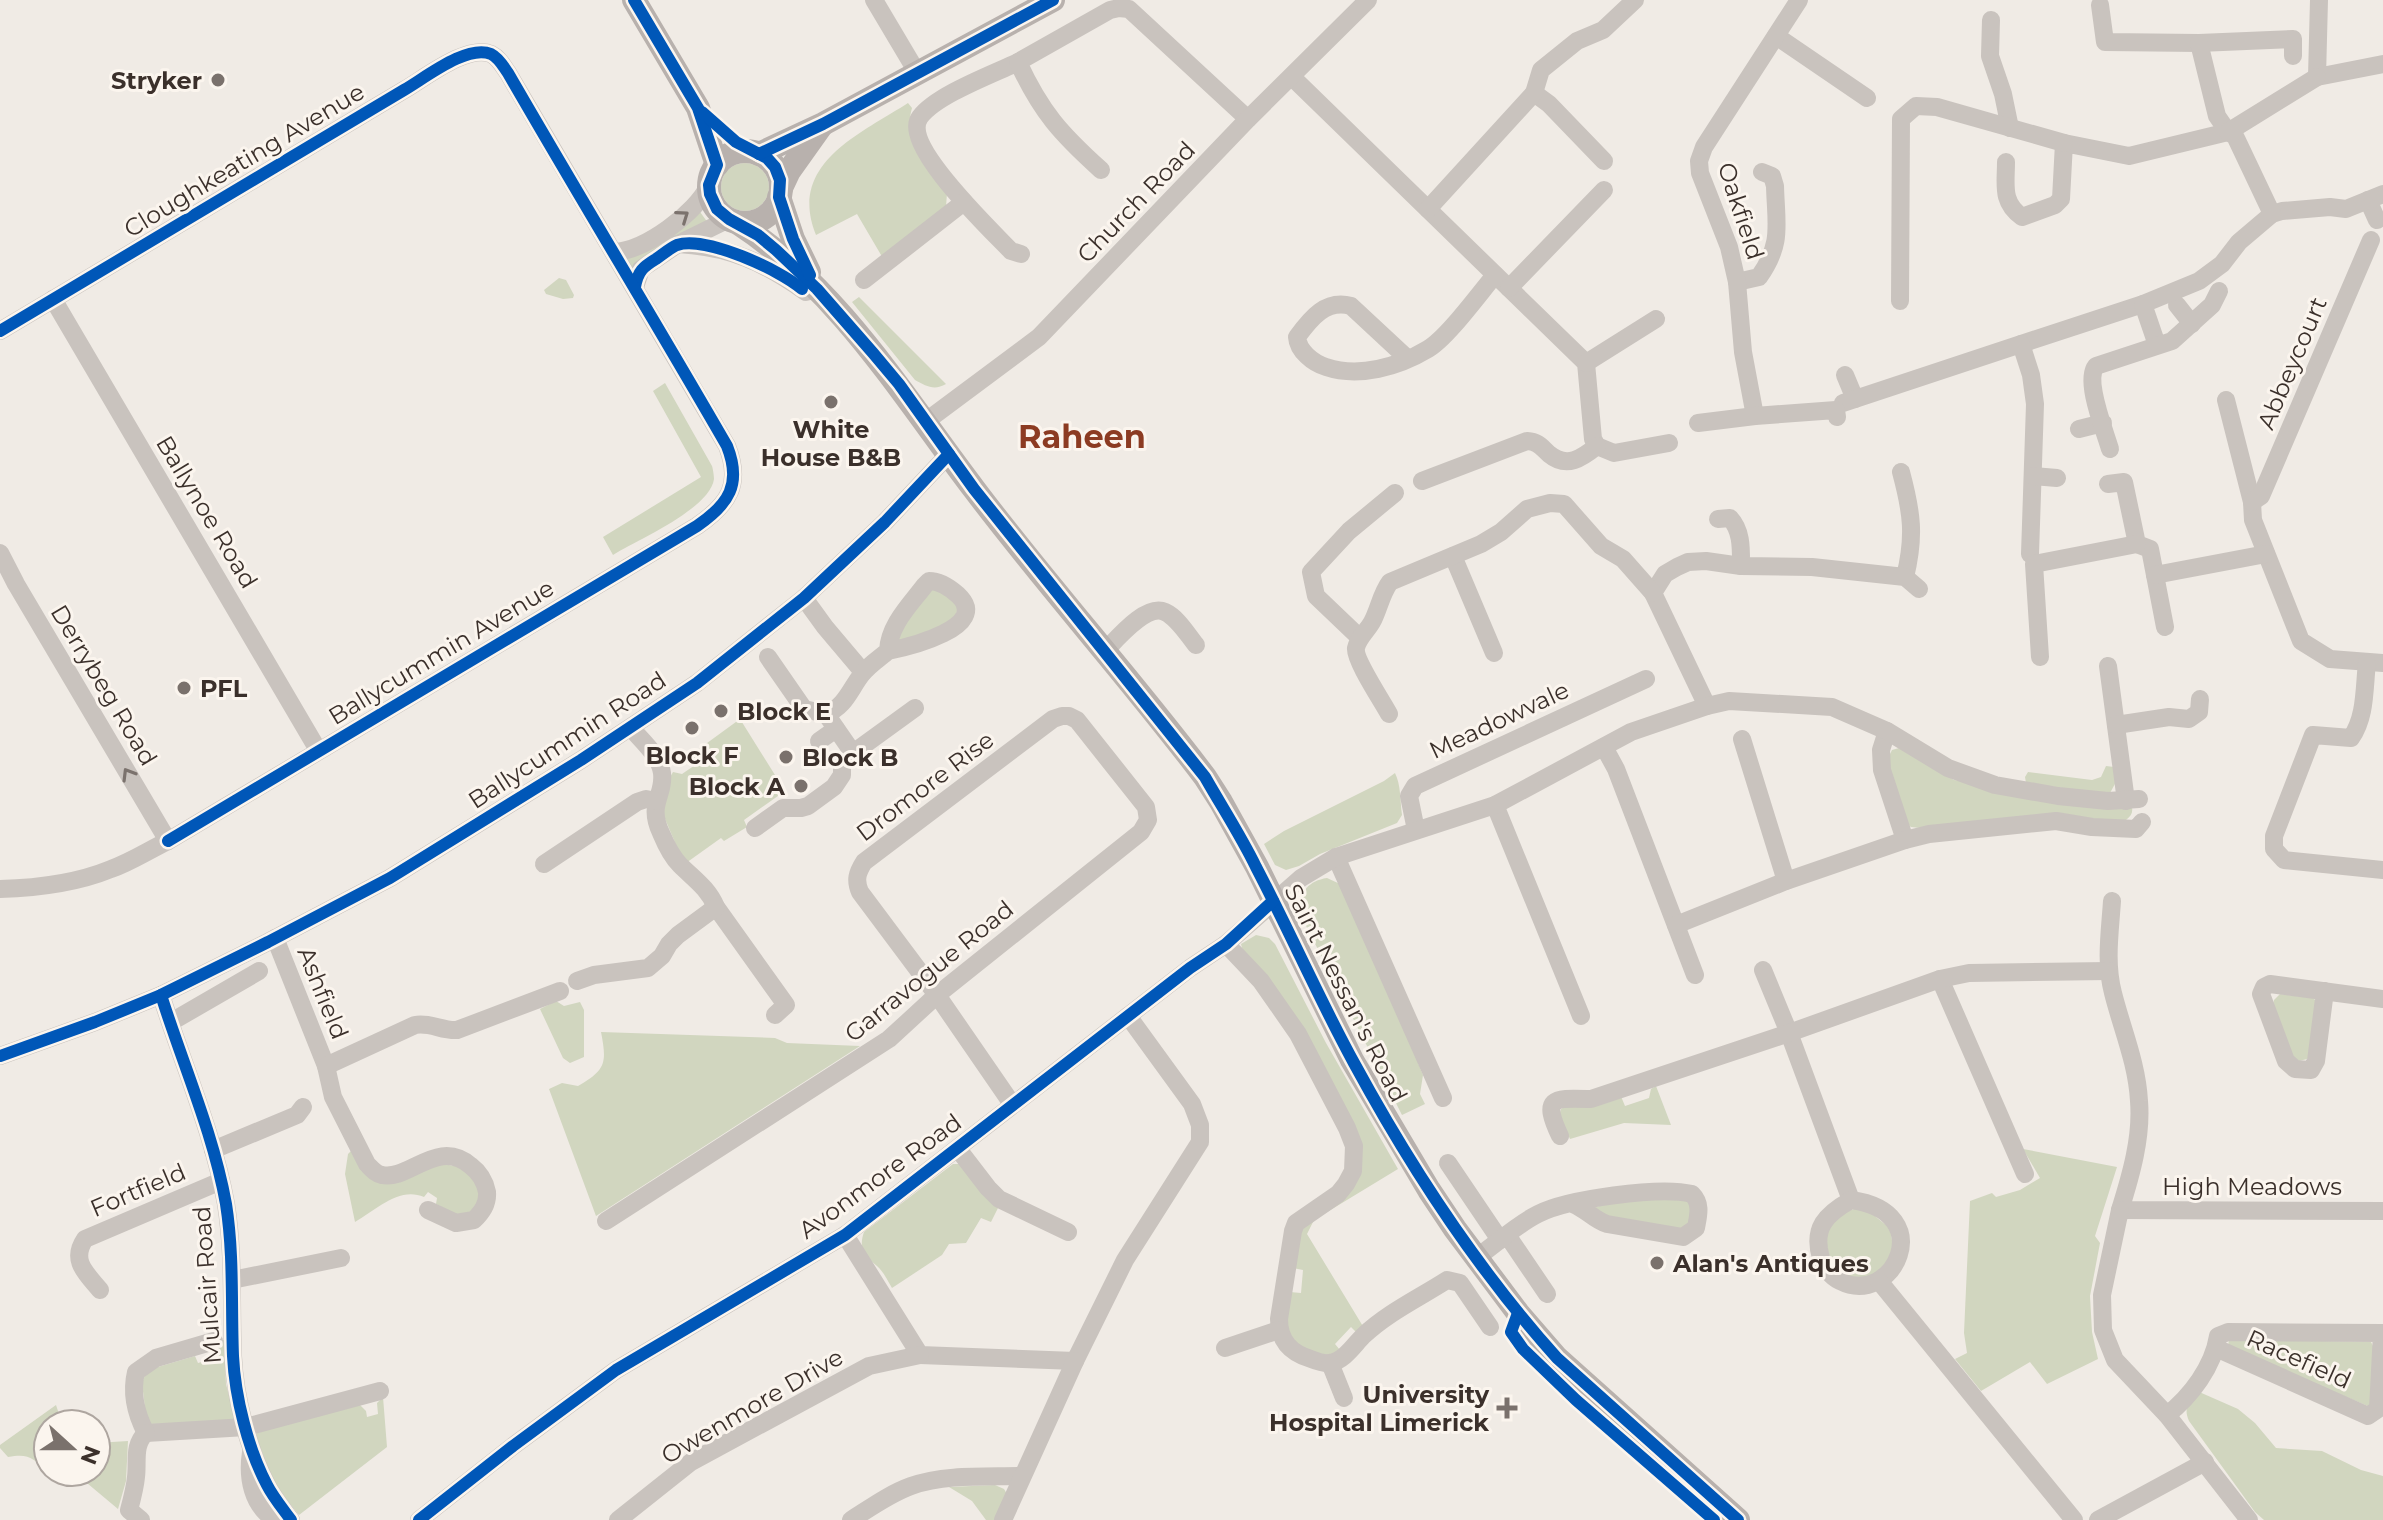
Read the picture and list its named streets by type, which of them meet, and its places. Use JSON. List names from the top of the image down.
{
  "streets": {
    "main road": ["Saint Nessan's Road"],
    "street": [
      "Cloughkeating Avenue",
      "Church Road",
      "Oakfield",
      "Abbeycourt",
      "Ballynoe Road",
      "Ballycummin Avenue",
      "Derrybeg Road",
      "Meadowvale",
      "Ballycummin Road",
      "Dromore Rise",
      "Garravogue Road",
      "Ashfield",
      "Avonmore Road",
      "High Meadows",
      "Fortfield",
      "Mulcair Road",
      "Racefield",
      "Owenmore Drive"
    ]
  },
  "crossings": [
    ["Cloughkeating Avenue", "Ballynoe Road"],
    ["Church Road", "Saint Nessan's Road"],
    ["Ballynoe Road", "Ballycummin Avenue"],
    ["Ballycummin Avenue", "Derrybeg Road"],
    ["Ballycummin Road", "Ashfield"],
    ["Ballycummin Road", "Saint Nessan's Road"],
    ["Ballycummin Road", "Mulcair Road"],
    ["Dromore Rise", "Garravogue Road"],
    ["Dromore Rise", "Avonmore Road"],
    ["Saint Nessan's Road", "Avonmore Road"],
    ["High Meadows", "Racefield"],
    ["Fortfield", "Mulcair Road"]
  ],
  "one_way": ["Derrybeg Road"],
  "districts": ["Raheen"],
  "places": {
    "other": [
      "Stryker",
      "White House B&B",
      "PFL",
      "Block E",
      "Block F",
      "Block B",
      "Block A",
      "Alan's Antiques"
    ],
    "health": ["University Hospital Limerick"]
  },
  "north": "right"
}
